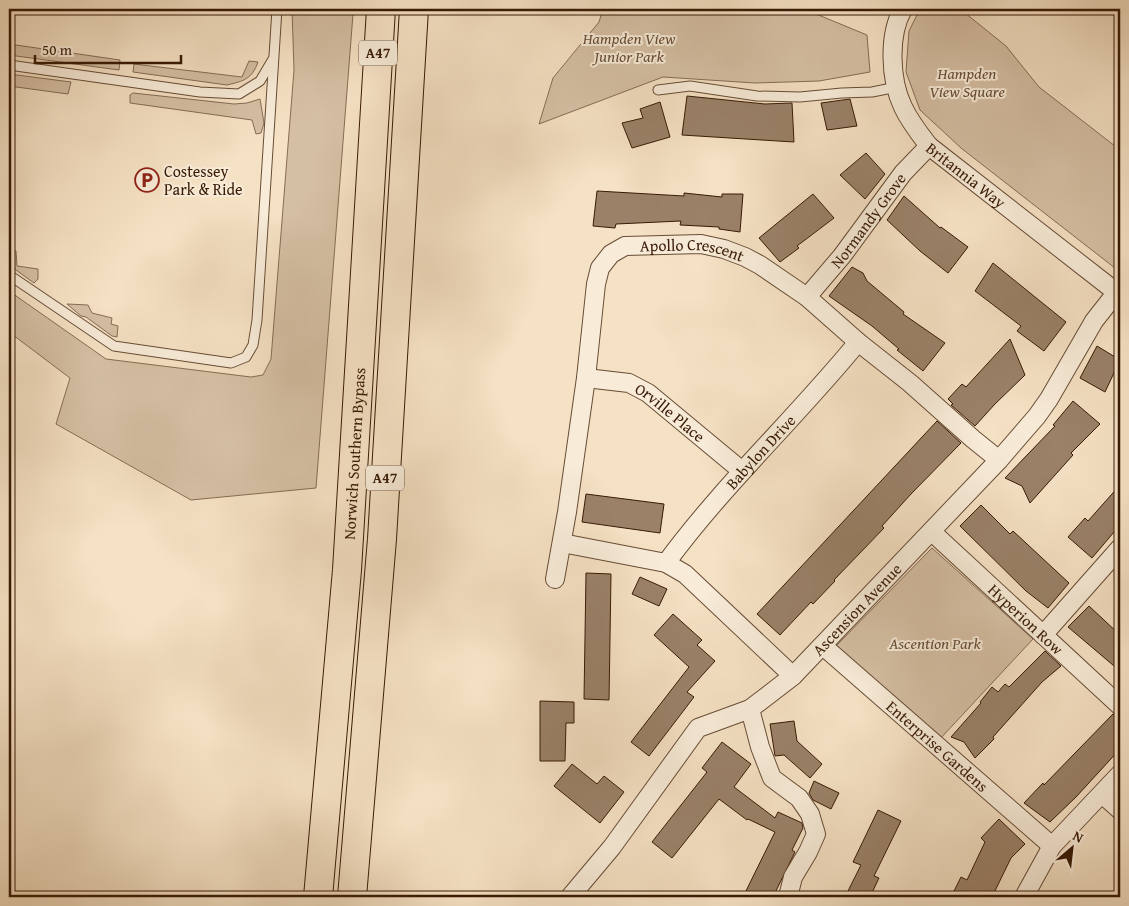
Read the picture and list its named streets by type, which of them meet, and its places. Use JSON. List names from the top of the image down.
{
  "streets": {
    "highway": ["A47", "Norwich Southern Bypass"],
    "street": [
      "Britannia Way",
      "Normandy Grove",
      "Apollo Crescent",
      "Orville Place",
      "Babylon Drive",
      "Ascension Avenue",
      "Hyperion Row",
      "Enterprise Gardens"
    ]
  },
  "crossings": [
    ["A47", "Norwich Southern Bypass"],
    ["Britannia Way", "Normandy Grove"],
    ["Britannia Way", "Ascension Avenue"],
    ["Normandy Grove", "Apollo Crescent"],
    ["Apollo Crescent", "Orville Place"],
    ["Apollo Crescent", "Babylon Drive"],
    ["Apollo Crescent", "Ascension Avenue"],
    ["Orville Place", "Babylon Drive"],
    ["Ascension Avenue", "Hyperion Row"],
    ["Ascension Avenue", "Enterprise Gardens"]
  ],
  "parks": ["Hampden View Junior Park", "Hampden View Square", "Ascention Park"],
  "places": {
    "parking": ["Costessey Park & Ride"]
  },
  "scale_bar": "50 m",
  "north": "top right"
}
